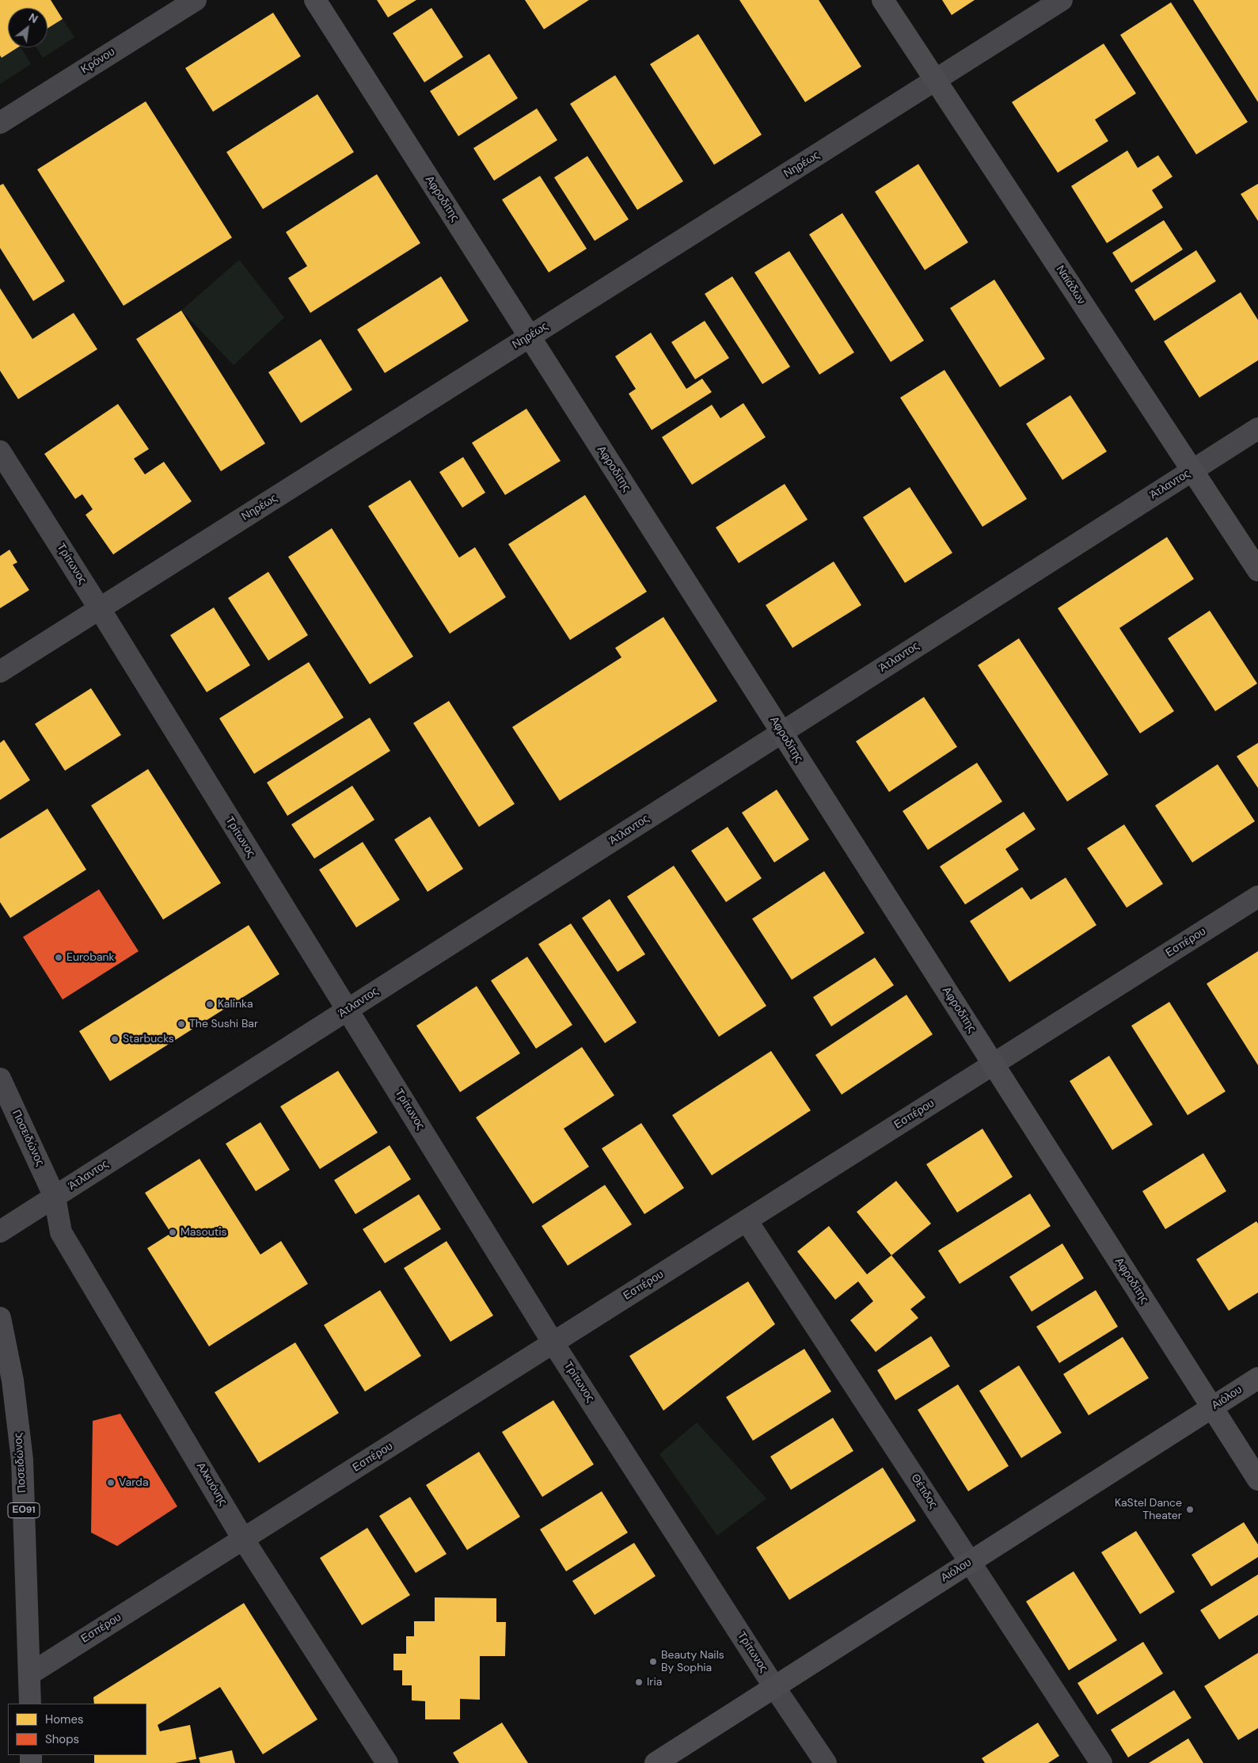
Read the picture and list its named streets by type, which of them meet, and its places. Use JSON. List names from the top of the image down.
{
  "streets": {
    "highway": ["Ποσειδώνος", "ΕΟ91"],
    "street": [
      "Κρόνου",
      "Νηρέως",
      "Αφροδίτης",
      "Ναϊάδων",
      "Άτλαντος",
      "Τρίτωνος",
      "Εσπέρου",
      "Αιόλου",
      "Αλκυόνης",
      "Θέτιδος"
    ]
  },
  "crossings": [
    ["Νηρέως", "Αφροδίτης"],
    ["Νηρέως", "Ναϊάδων"],
    ["Νηρέως", "Τρίτωνος"],
    ["Αφροδίτης", "Άτλαντος"],
    ["Αφροδίτης", "Εσπέρου"],
    ["Αφροδίτης", "Αιόλου"],
    ["Ναϊάδων", "Άτλαντος"],
    ["Άτλαντος", "Τρίτωνος"],
    ["Άτλαντος", "Ποσειδώνος"],
    ["Άτλαντος", "Αλκυόνης"],
    ["Τρίτωνος", "Εσπέρου"],
    ["Τρίτωνος", "Αιόλου"],
    ["Εσπέρου", "Ποσειδώνος"],
    ["Εσπέρου", "Αλκυόνης"],
    ["Εσπέρου", "Θέτιδος"],
    ["Ποσειδώνος", "Αλκυόνης"],
    ["Αιόλου", "Θέτιδος"]
  ],
  "places": [
    "Eurobank",
    "Kalinka",
    "The Sushi Bar",
    "Starbucks",
    "Masoutis",
    "Varda",
    "KaStel Dance Theater",
    "Beauty Nails By Sophia",
    "Iria"
  ],
  "legend": ["Homes", "Shops"],
  "north": "top right"
}
